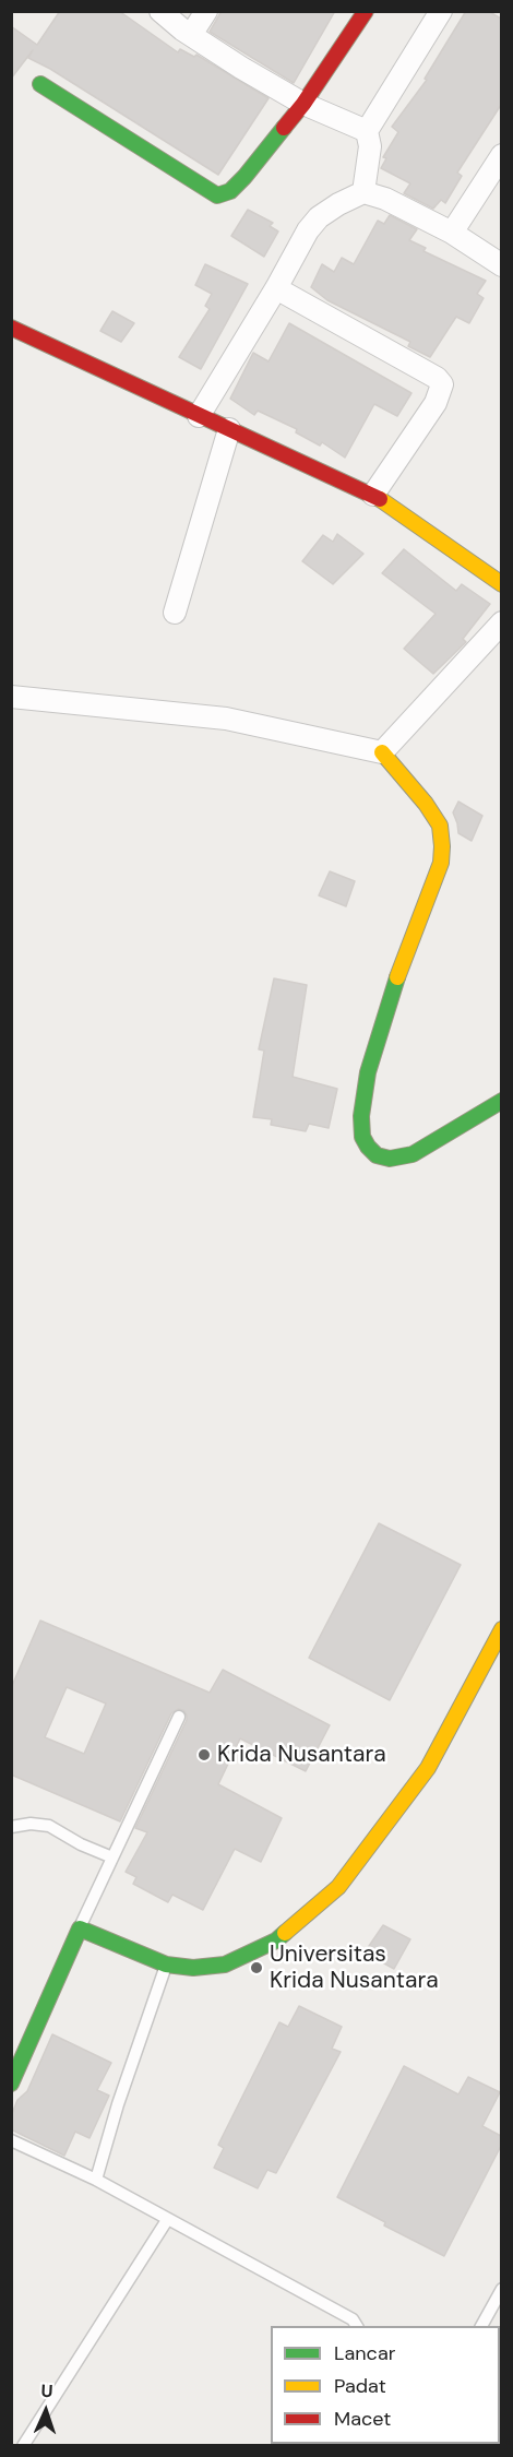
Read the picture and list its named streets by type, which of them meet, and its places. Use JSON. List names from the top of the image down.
{
  "places": ["Krida Nusantara", "Universitas Krida Nusantara"],
  "legend": ["Lancar", "Padat", "Macet"],
  "north": "top"
}
